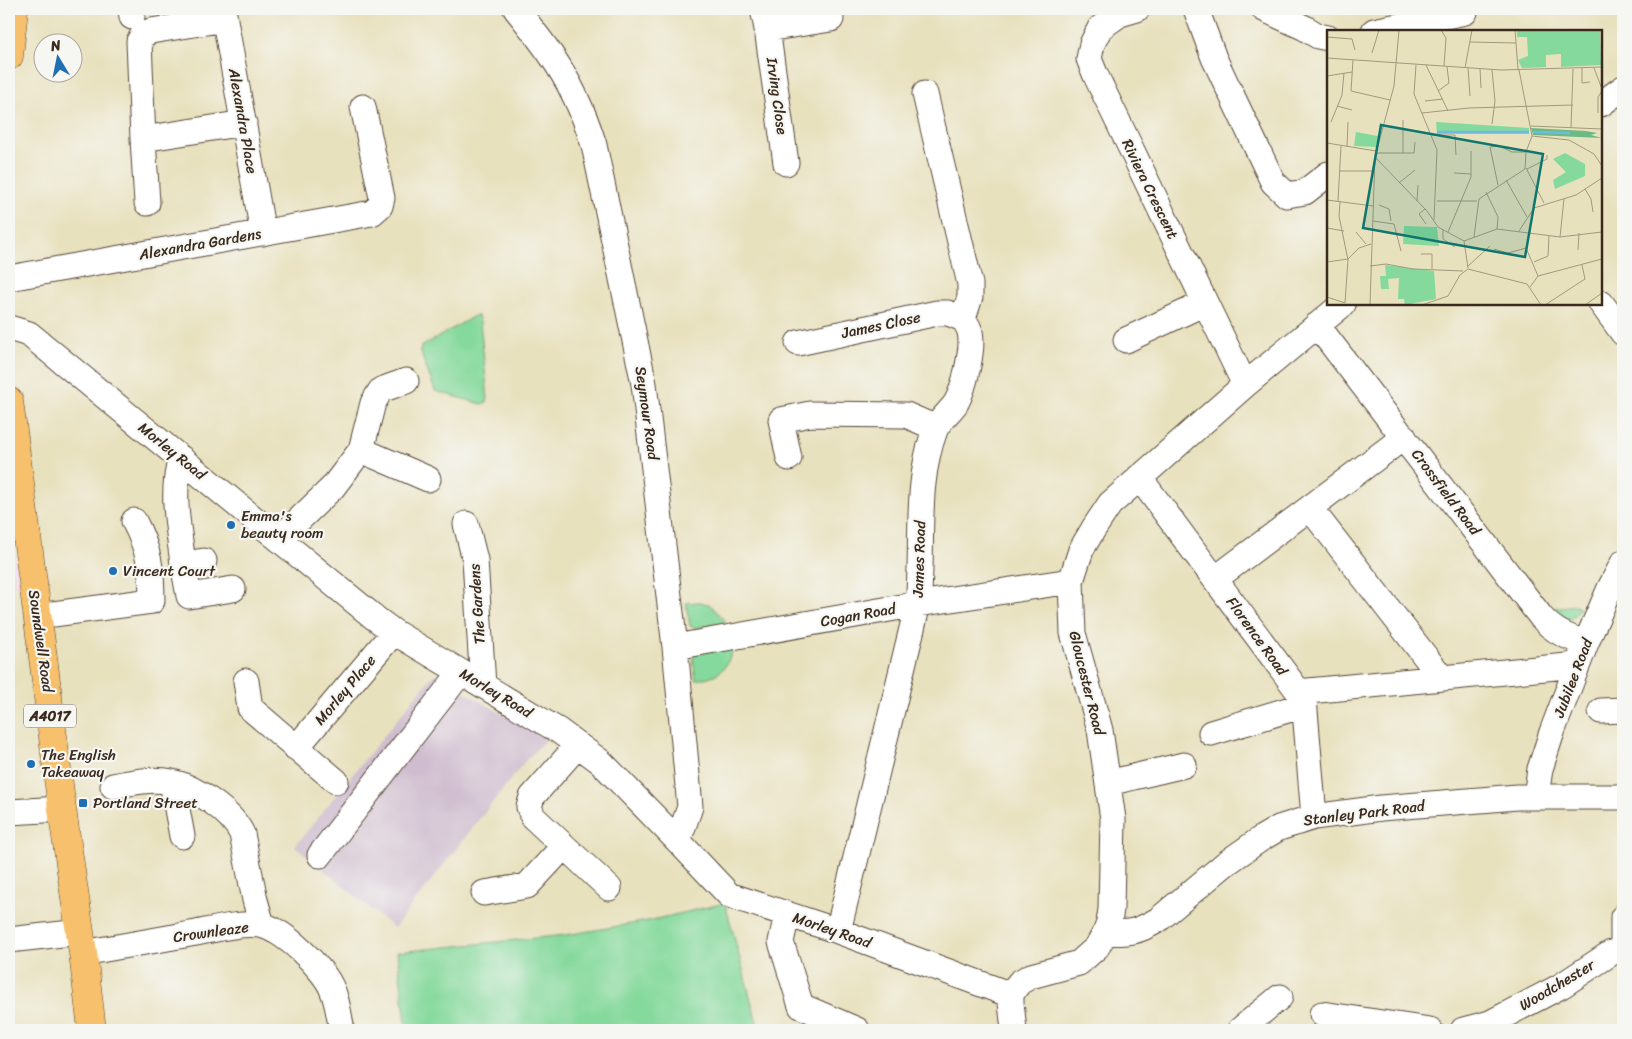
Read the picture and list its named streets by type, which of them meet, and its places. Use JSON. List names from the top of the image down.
{
  "streets": {
    "main road": ["Soundwell Road", "A4017"],
    "street": [
      "Irving Close",
      "Alexandra Place",
      "Riviera Crescent",
      "Alexandra Gardens",
      "James Close",
      "Seymour Road",
      "Morley Road",
      "Crossfield Road",
      "James Road",
      "The Gardens",
      "Cogan Road",
      "Florence Road",
      "Jubilee Road",
      "Gloucester Road",
      "Morley Place",
      "Stanley Park Road",
      "Crownleaze",
      "Woodchester"
    ]
  },
  "crossings": [
    ["Alexandra Place", "Alexandra Gardens"],
    ["Riviera Crescent", "Gloucester Road"],
    ["James Close", "James Road"],
    ["Seymour Road", "Morley Road"],
    ["Seymour Road", "Cogan Road"],
    ["Morley Road", "James Road"],
    ["Morley Road", "The Gardens"],
    ["Morley Road", "Gloucester Road"],
    ["Morley Road", "Morley Place"],
    ["Crossfield Road", "Jubilee Road"],
    ["Crossfield Road", "Gloucester Road"],
    ["James Road", "Cogan Road"],
    ["Cogan Road", "Gloucester Road"],
    ["Florence Road", "Gloucester Road"],
    ["Soundwell Road", "Crownleaze"],
    ["Jubilee Road", "Stanley Park Road"],
    ["Gloucester Road", "Stanley Park Road"]
  ],
  "places": {
    "other": ["Emma's beauty room", "Vincent Court", "The English Takeaway"],
    "transit": ["Portland Street"]
  },
  "north": "top"
}
